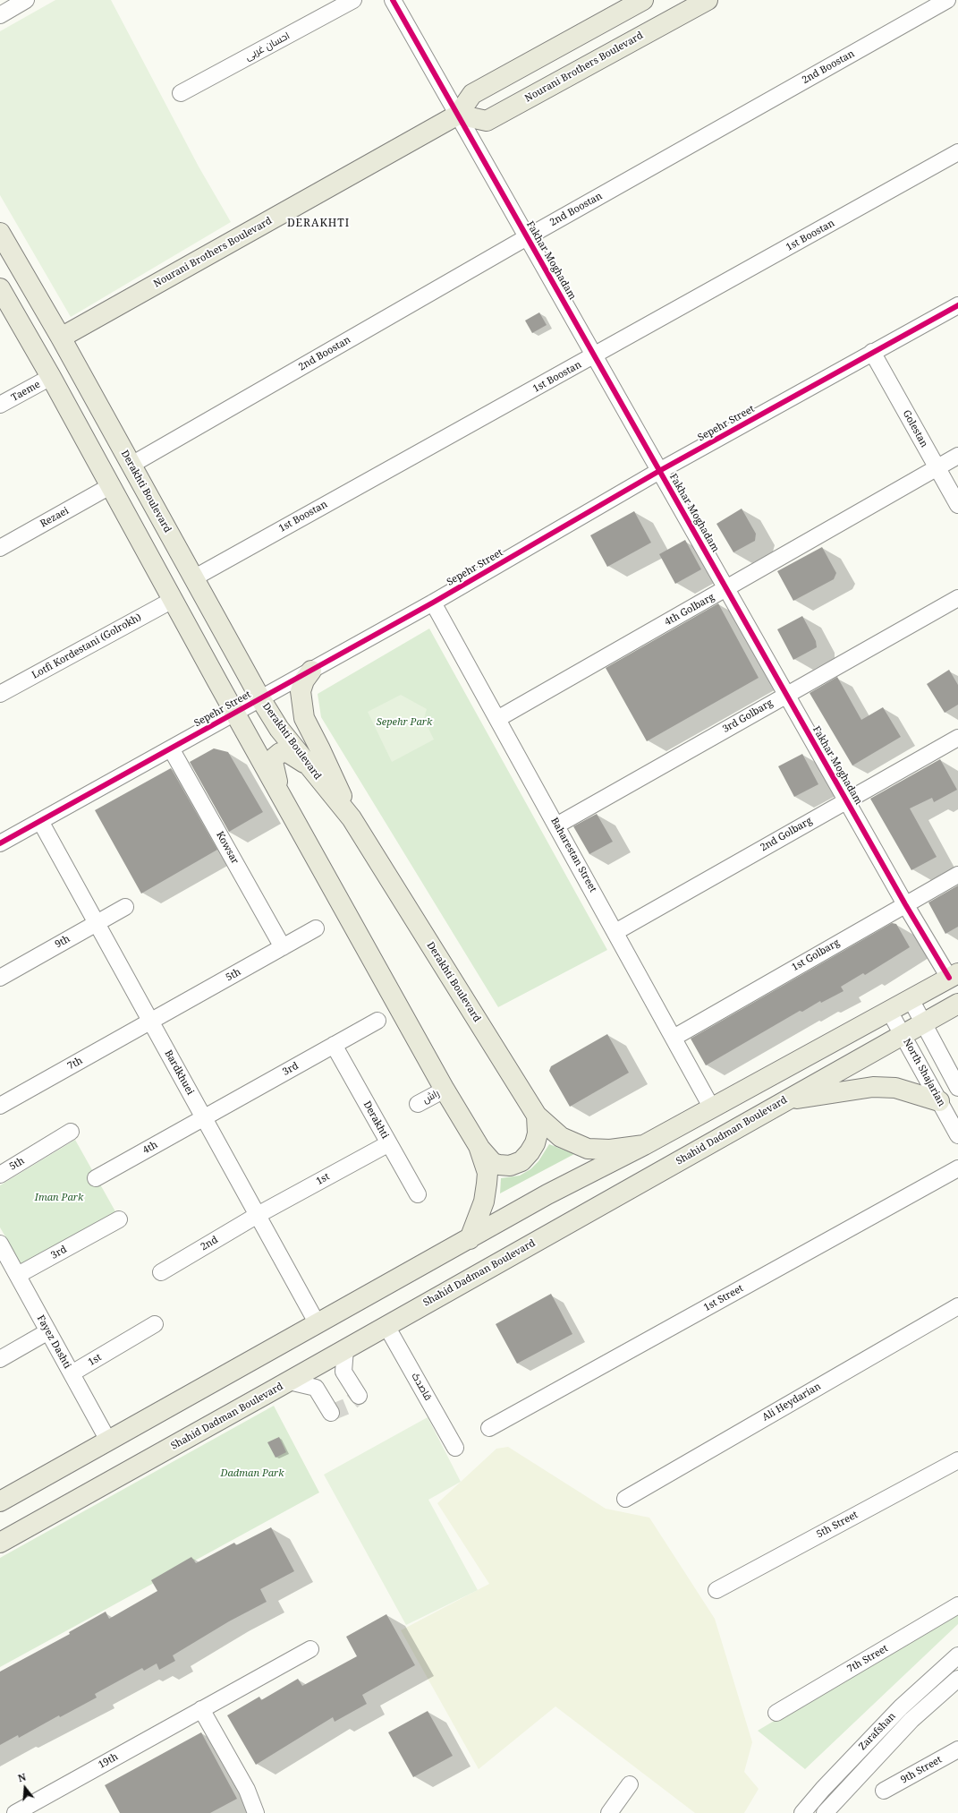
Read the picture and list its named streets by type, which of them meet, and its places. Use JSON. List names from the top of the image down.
{
  "streets": {
    "main road": ["Nourani Brothers Boulevard", "Derakhti Boulevard", "Shahid Dadman Boulevard"],
    "street": [
      "احسان غربی",
      "2nd Boostan",
      "1st Boostan",
      "Fakhar Moghadam",
      "Taeme",
      "Sepehr Street",
      "Golestan",
      "Rezaei",
      "4th Golbarg",
      "Lotfi Kordestani (Golrokh)",
      "3rd Golbarg",
      "2nd Golbarg",
      "Kowsar",
      "Baharestan Street",
      "9th",
      "1st Golbarg",
      "5th",
      "7th",
      "3rd",
      "Bardkhuei",
      "North Shajarian",
      "راش",
      "Derakhti",
      "4th",
      "1st",
      "2nd",
      "1st Street",
      "Fayez Dashti",
      "قاصدک",
      "Ali Heydarian",
      "5th Street",
      "7th Street",
      "Zarafshan",
      "19th",
      "9th Street"
    ]
  },
  "crossings": [
    ["Nourani Brothers Boulevard", "Fakhar Moghadam"],
    ["Nourani Brothers Boulevard", "Derakhti Boulevard"],
    ["2nd Boostan", "Fakhar Moghadam"],
    ["2nd Boostan", "Derakhti Boulevard"],
    ["1st Boostan", "Fakhar Moghadam"],
    ["1st Boostan", "Derakhti Boulevard"],
    ["Fakhar Moghadam", "Sepehr Street"],
    ["Fakhar Moghadam", "4th Golbarg"],
    ["Fakhar Moghadam", "3rd Golbarg"],
    ["Fakhar Moghadam", "2nd Golbarg"],
    ["Fakhar Moghadam", "1st Golbarg"],
    ["Sepehr Street", "Golestan"],
    ["Sepehr Street", "Derakhti Boulevard"],
    ["Sepehr Street", "Kowsar"],
    ["Sepehr Street", "Baharestan Street"],
    ["Sepehr Street", "Bardkhuei"],
    ["Golestan", "4th Golbarg"],
    ["4th Golbarg", "Baharestan Street"],
    ["3rd Golbarg", "Baharestan Street"],
    ["2nd Golbarg", "Baharestan Street"],
    ["Kowsar", "5th"],
    ["Baharestan Street", "1st Golbarg"],
    ["9th", "Bardkhuei"],
    ["5th", "7th"],
    ["5th", "Bardkhuei"],
    ["7th", "Bardkhuei"],
    ["3rd", "Bardkhuei"],
    ["3rd", "Derakhti"],
    ["3rd", "4th"],
    ["3rd", "Fayez Dashti"],
    ["Bardkhuei", "4th"],
    ["Bardkhuei", "1st"],
    ["Bardkhuei", "2nd"],
    ["North Shajarian", "Shahid Dadman Boulevard"],
    ["Derakhti", "1st"],
    ["Shahid Dadman Boulevard", "قاصدک"],
    ["1st", "2nd"],
    ["1st", "Fayez Dashti"]
  ],
  "districts": ["DERAKHTI"],
  "parks": ["Sepehr Park", "Iman Park", "Dadman Park"],
  "north": "top"
}
